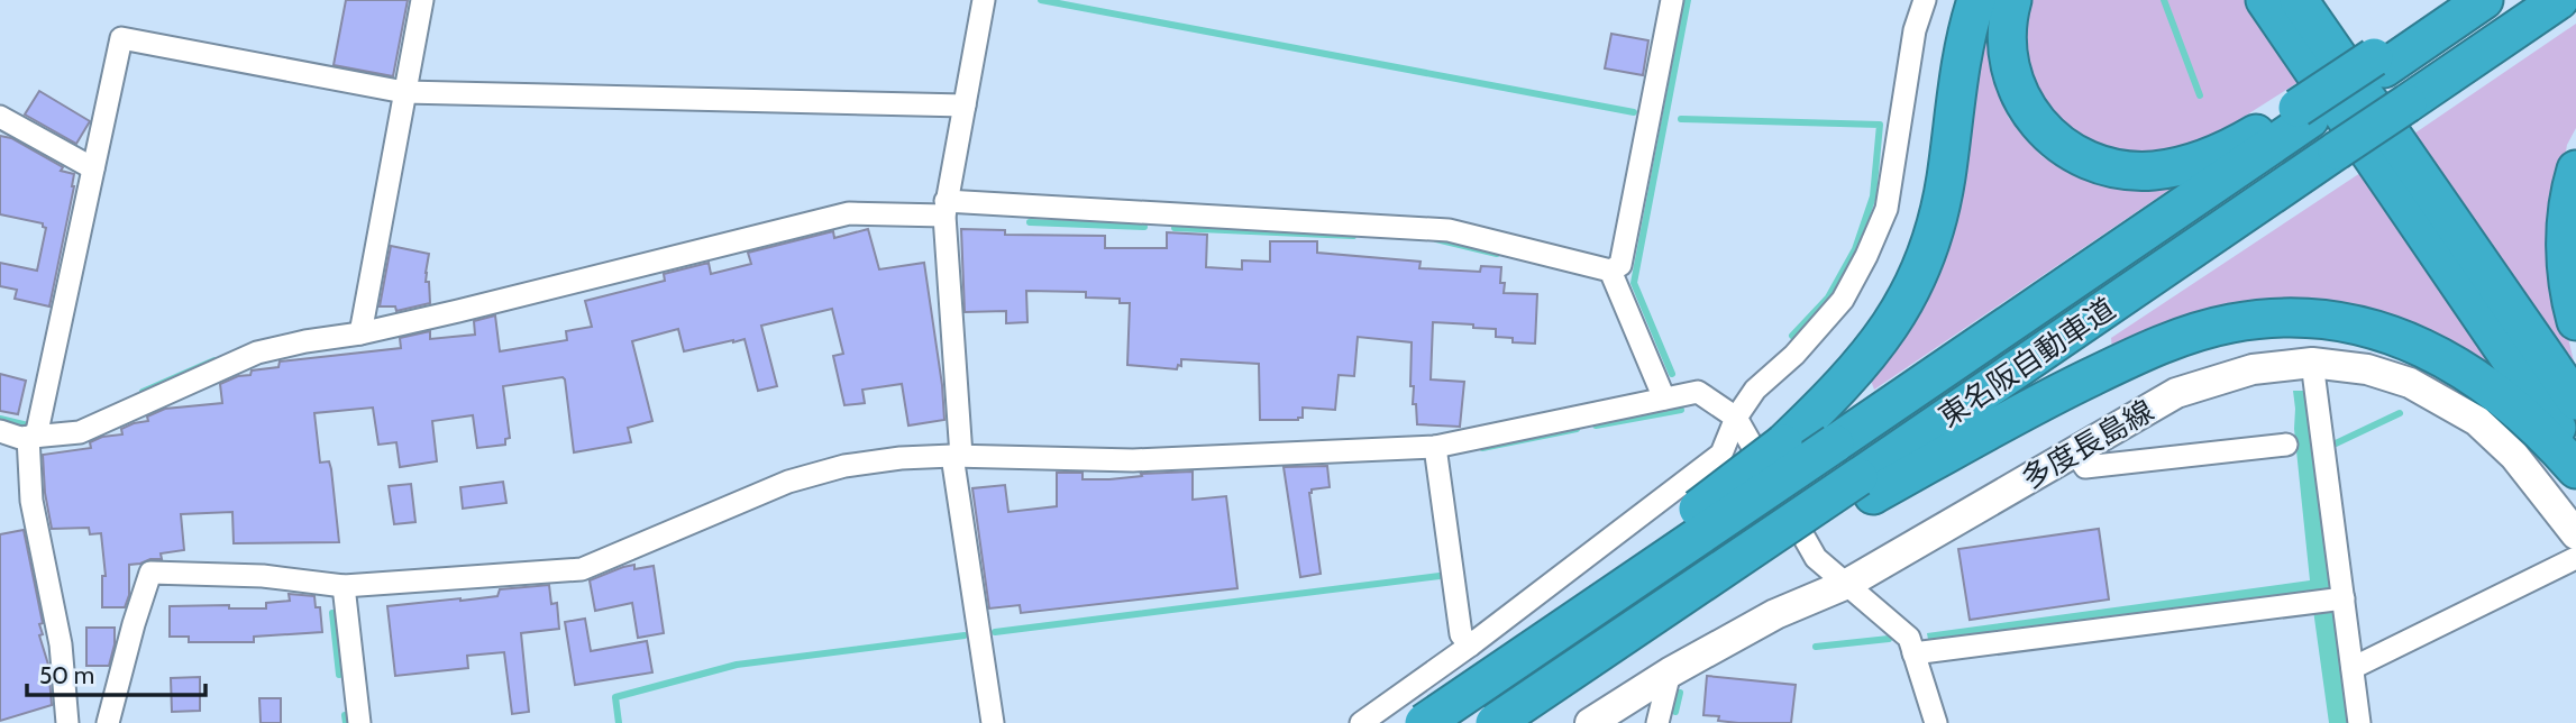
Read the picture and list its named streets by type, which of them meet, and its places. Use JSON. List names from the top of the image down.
{
  "streets": {
    "highway": ["東名阪自動車道"],
    "main road": ["多度長島線"]
  },
  "scale_bar": "50 m"
}
